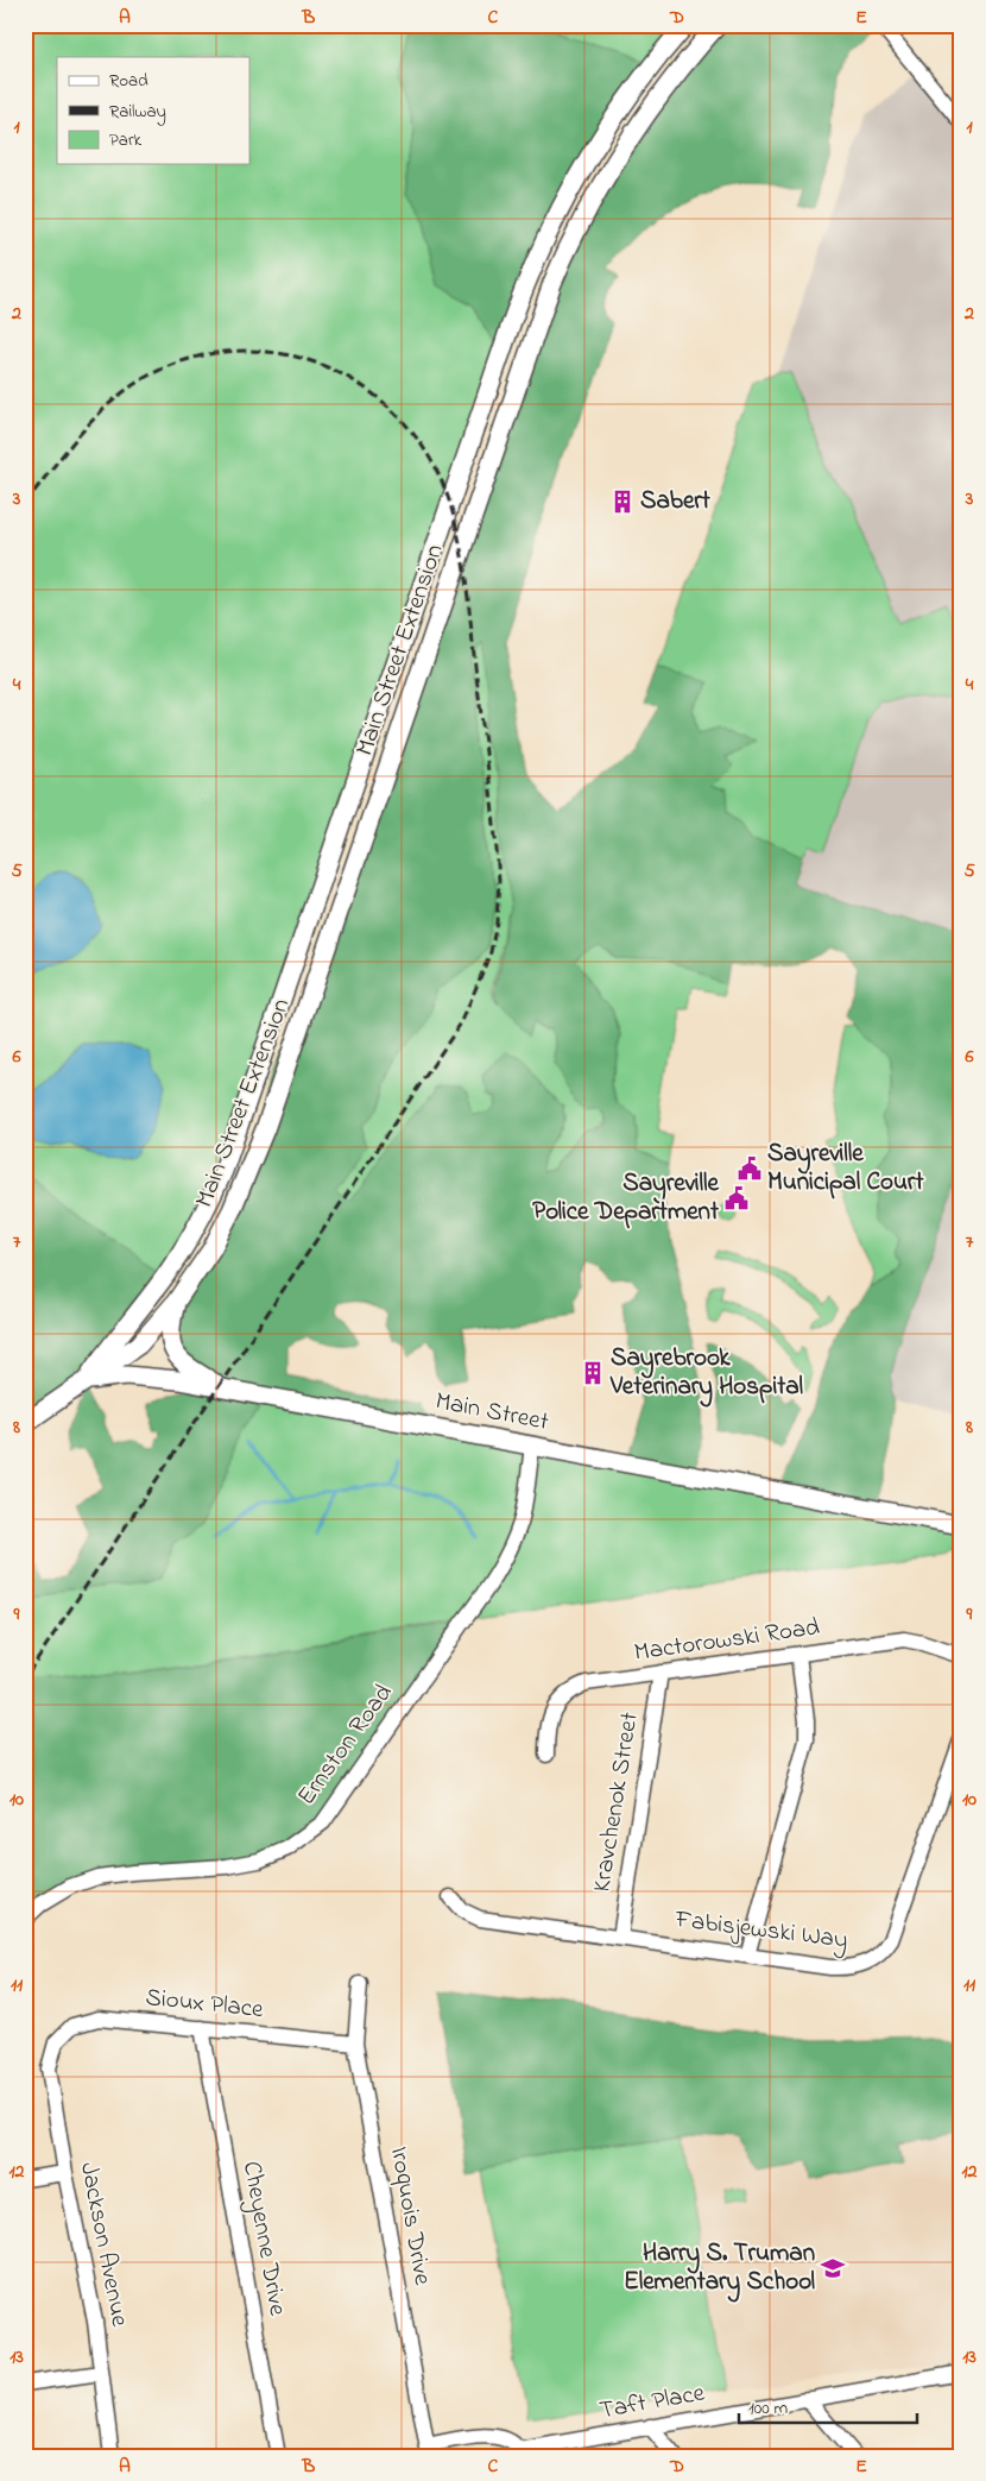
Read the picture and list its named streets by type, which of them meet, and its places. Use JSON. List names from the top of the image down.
{
  "streets": {
    "main road": ["Main Street Extension", "Main Street"],
    "street": [
      "Mactorowski Road",
      "Ernston Road",
      "Kravchenok Street",
      "Fabisjewski Way",
      "Sioux Place",
      "Iroquois Drive",
      "Cheyenne Drive",
      "Jackson Avenue",
      "Taft Place"
    ]
  },
  "crossings": [
    ["Main Street Extension", "Main Street"],
    ["Main Street", "Ernston Road"],
    ["Mactorowski Road", "Kravchenok Street"],
    ["Kravchenok Street", "Fabisjewski Way"],
    ["Sioux Place", "Iroquois Drive"],
    ["Sioux Place", "Cheyenne Drive"],
    ["Sioux Place", "Jackson Avenue"],
    ["Iroquois Drive", "Taft Place"]
  ],
  "places": {
    "building": ["Sabert", "Sayrebrook Veterinary Hospital"],
    "public building": ["Sayreville Municipal Court", "Sayreville Police Department"],
    "school or university": ["Harry S. Truman Elementary School"]
  },
  "legend": ["Road", "Railway", "Park"],
  "scale_bar": "100 m",
  "grid": {
    "columns": [
      "A",
      "B",
      "C",
      "D",
      "E"
    ],
    "rows": [
      "1",
      "2",
      "3",
      "4",
      "5",
      "6",
      "7",
      "8",
      "9",
      "10",
      "11",
      "12",
      "13"
    ]
  }
}
